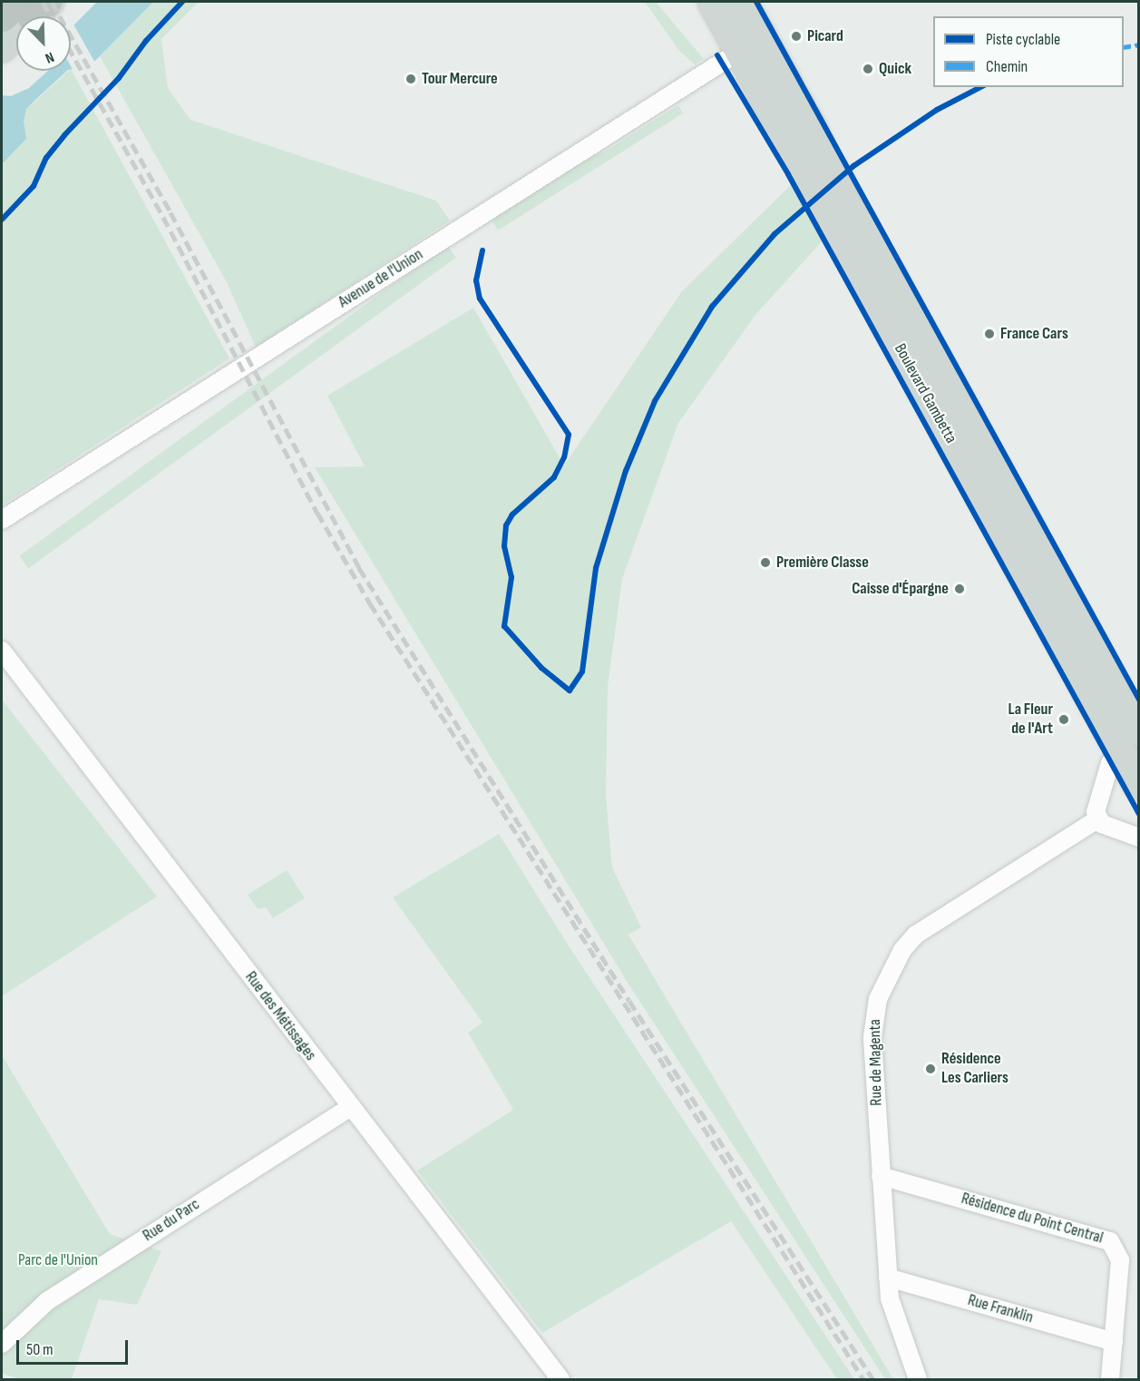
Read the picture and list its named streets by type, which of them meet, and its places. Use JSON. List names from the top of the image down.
{
  "streets": {
    "main road": ["Boulevard Gambetta"],
    "street": [
      "Avenue de l'Union",
      "Rue des Métissages",
      "Rue de Magenta",
      "Résidence du Point Central",
      "Rue du Parc",
      "Rue Franklin"
    ]
  },
  "crossings": [
    ["Avenue de l'Union", "Boulevard Gambetta"],
    ["Rue des Métissages", "Rue du Parc"],
    ["Rue de Magenta", "Résidence du Point Central"],
    ["Rue de Magenta", "Rue Franklin"],
    ["Résidence du Point Central", "Rue Franklin"]
  ],
  "parks": ["Parc de l'Union"],
  "places": [
    "Picard",
    "Quick",
    "Tour Mercure",
    "France Cars",
    "Première Classe",
    "Caisse d'Épargne",
    "La Fleur de l'Art",
    "Résidence Les Carliers"
  ],
  "legend": ["Piste cyclable", "Chemin"],
  "scale_bar": "50 m",
  "north": "bottom right"
}
